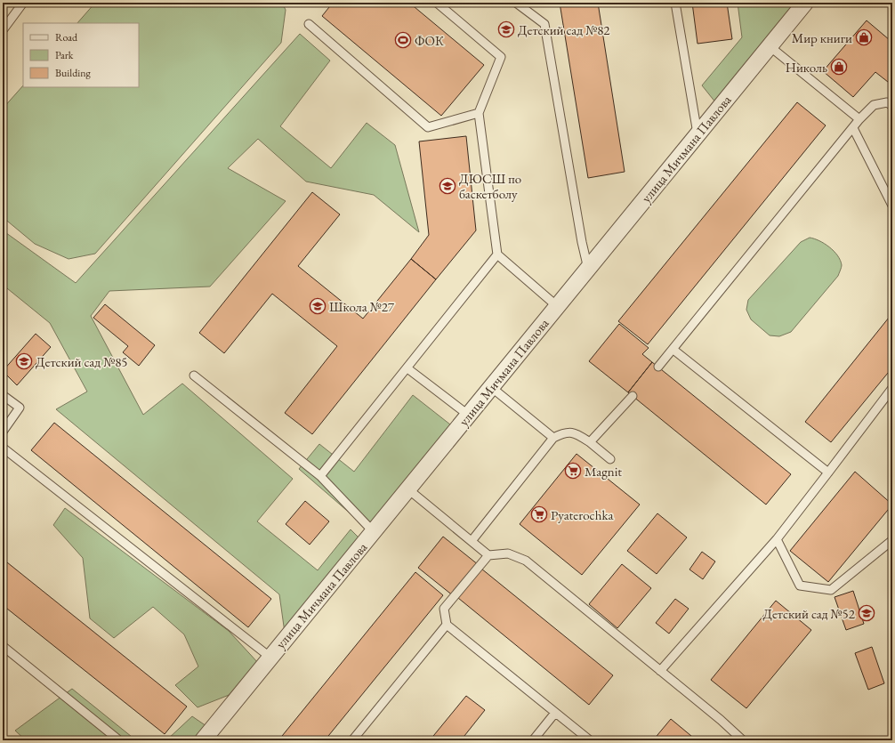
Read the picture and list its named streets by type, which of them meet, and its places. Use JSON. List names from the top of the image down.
{
  "streets": {
    "street": ["улица Мичмана Павлова"]
  },
  "places": {
    "school or university": [
      "Детский сад №82",
      "ДЮСШ по баскетболу",
      "Школа №27",
      "Детский сад №85",
      "Детский сад №52"
    ],
    "shop": ["Мир книги", "Николь"],
    "sports": ["ФОК"],
    "supermarket": ["Magnit", "Pyaterochka"]
  },
  "legend": ["Road", "Park", "Building"]
}
